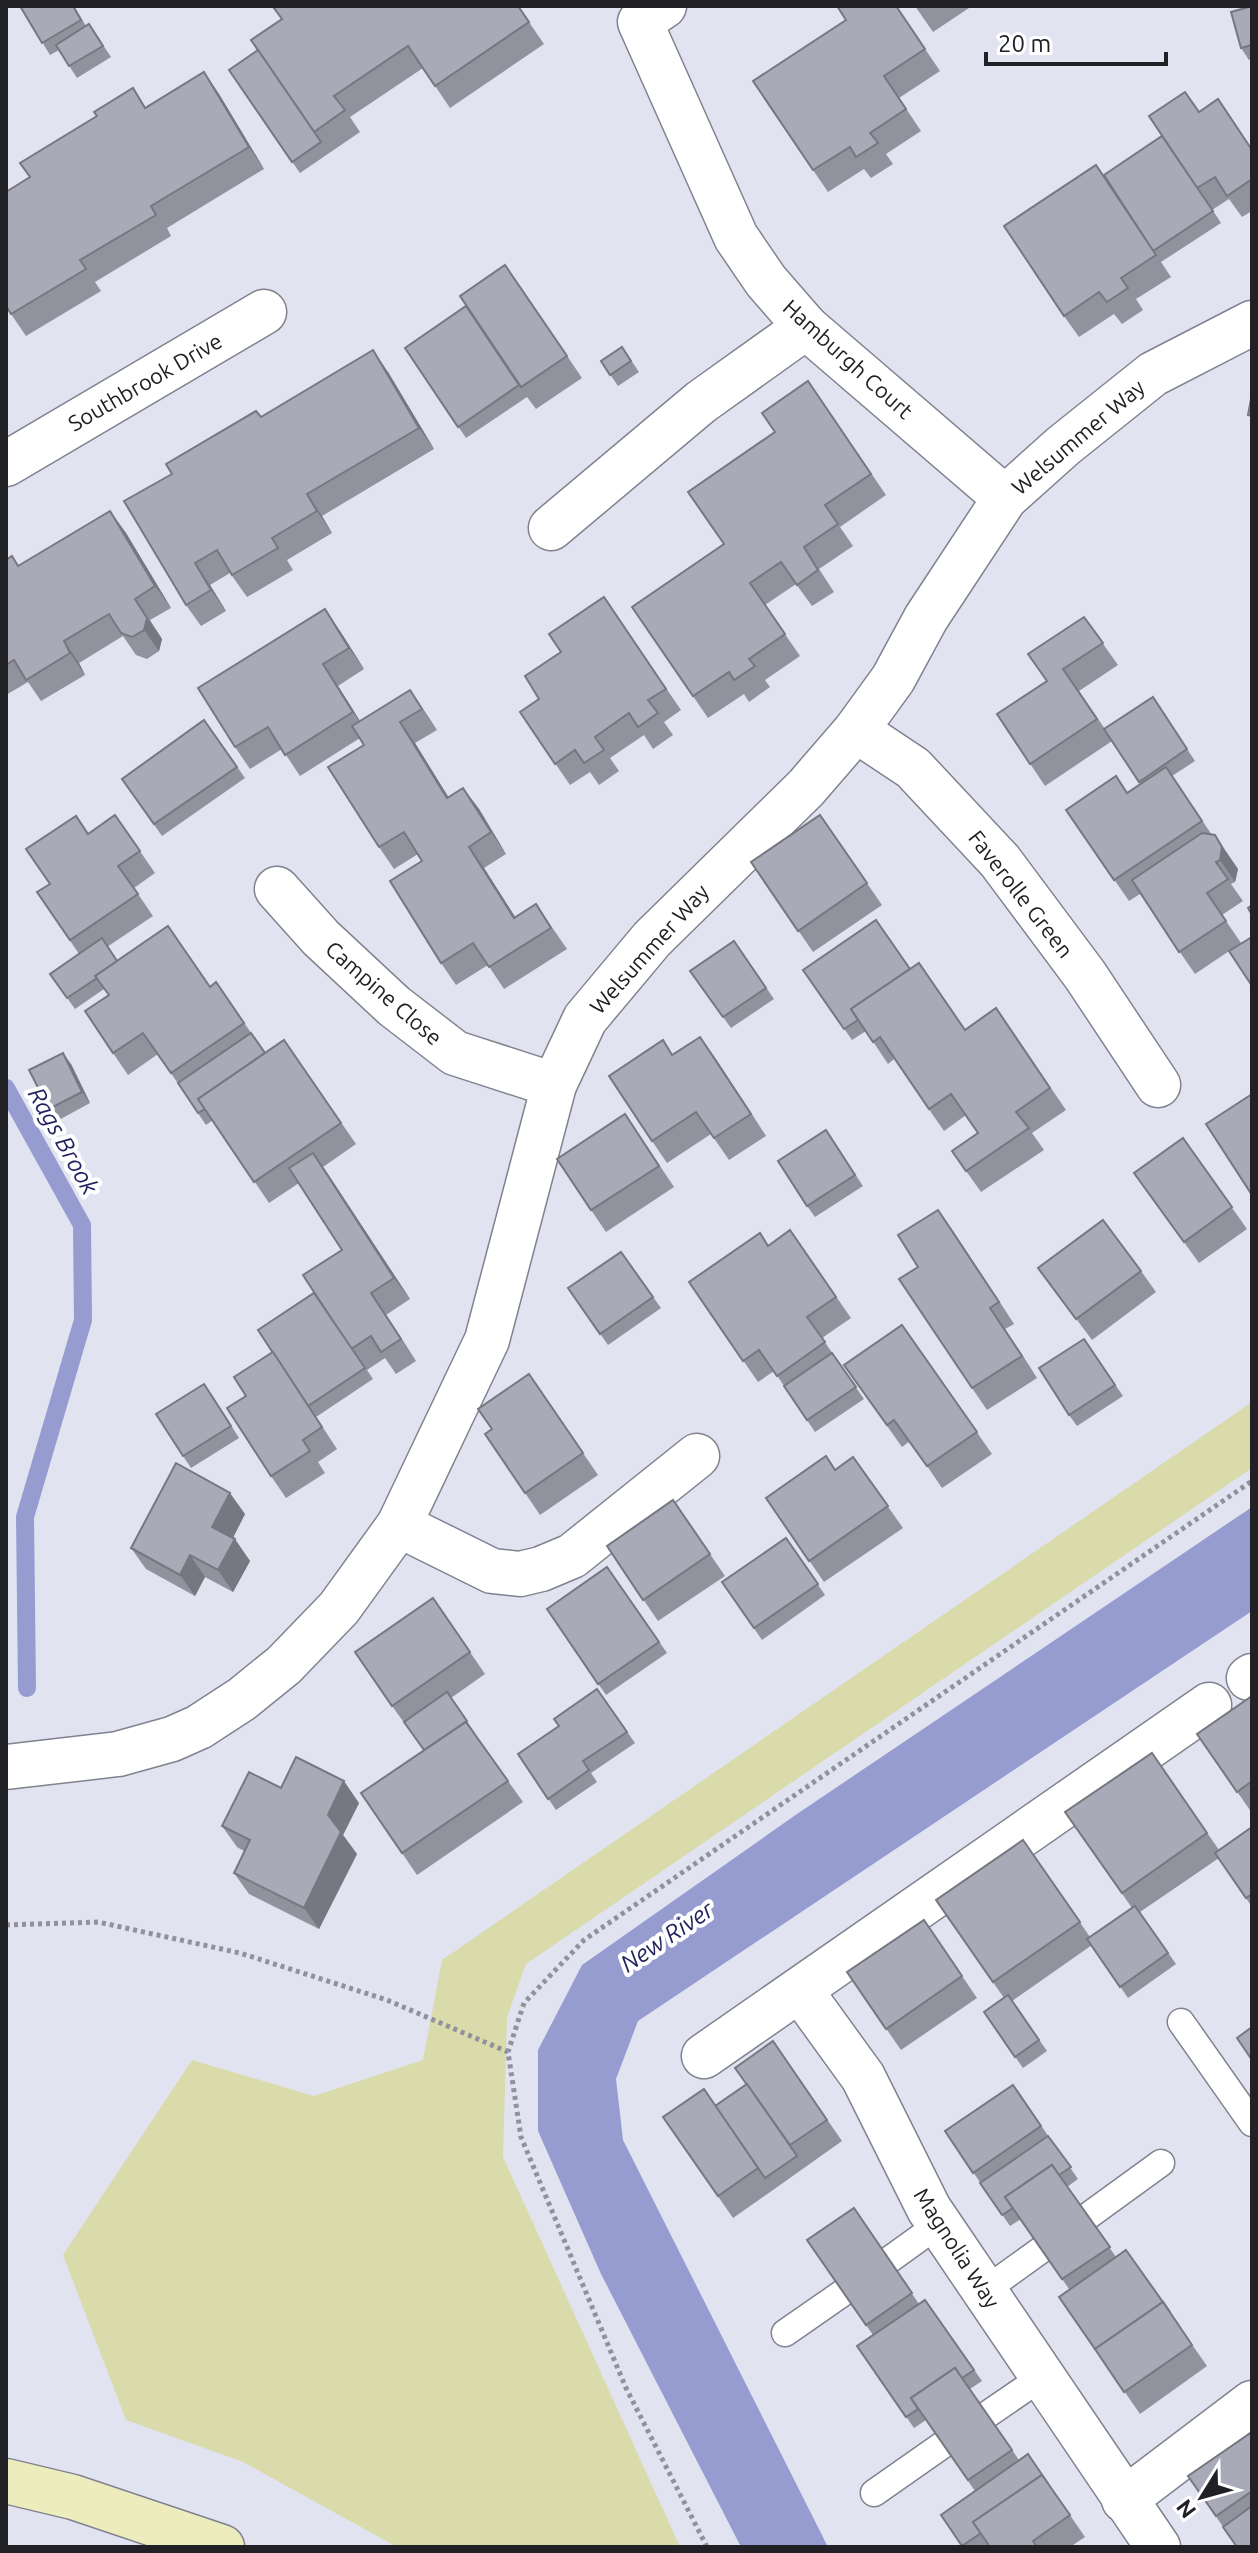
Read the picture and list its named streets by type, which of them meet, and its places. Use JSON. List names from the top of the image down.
{
  "streets": {
    "street": [
      "Hamburgh Court",
      "Southbrook Drive",
      "Welsummer Way",
      "Faverolle Green",
      "Campine Close",
      "Magnolia Way"
    ]
  },
  "crossings": [
    ["Hamburgh Court", "Welsummer Way"],
    ["Welsummer Way", "Faverolle Green"],
    ["Welsummer Way", "Campine Close"]
  ],
  "water": ["Rags Brook", "New River"],
  "scale_bar": "20 m",
  "north": "bottom left"
}
